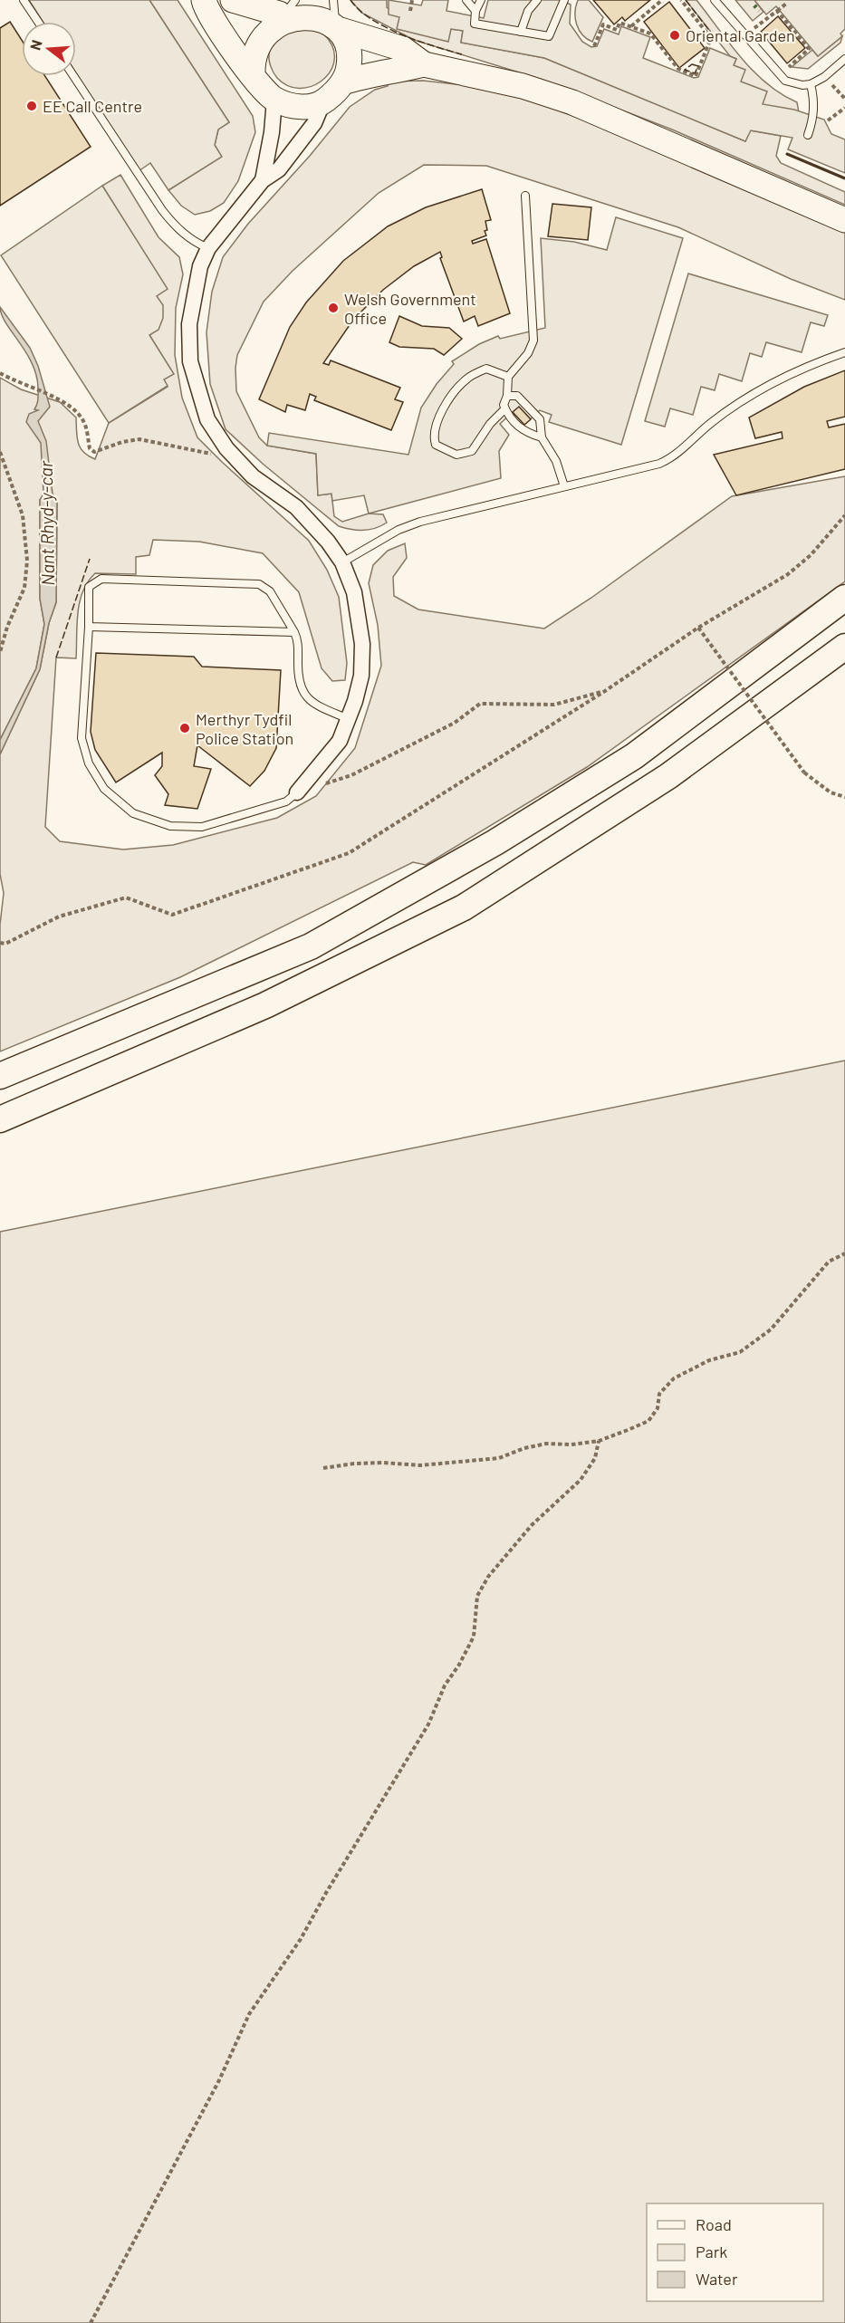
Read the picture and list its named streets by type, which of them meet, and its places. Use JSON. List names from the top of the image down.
{
  "water": ["Nant Rhyd-y-car"],
  "places": [
    "Oriental Garden",
    "EE Call Centre",
    "Welsh Government Office",
    "Merthyr Tydfil Police Station"
  ],
  "legend": ["Road", "Park", "Water"],
  "north": "left"
}
